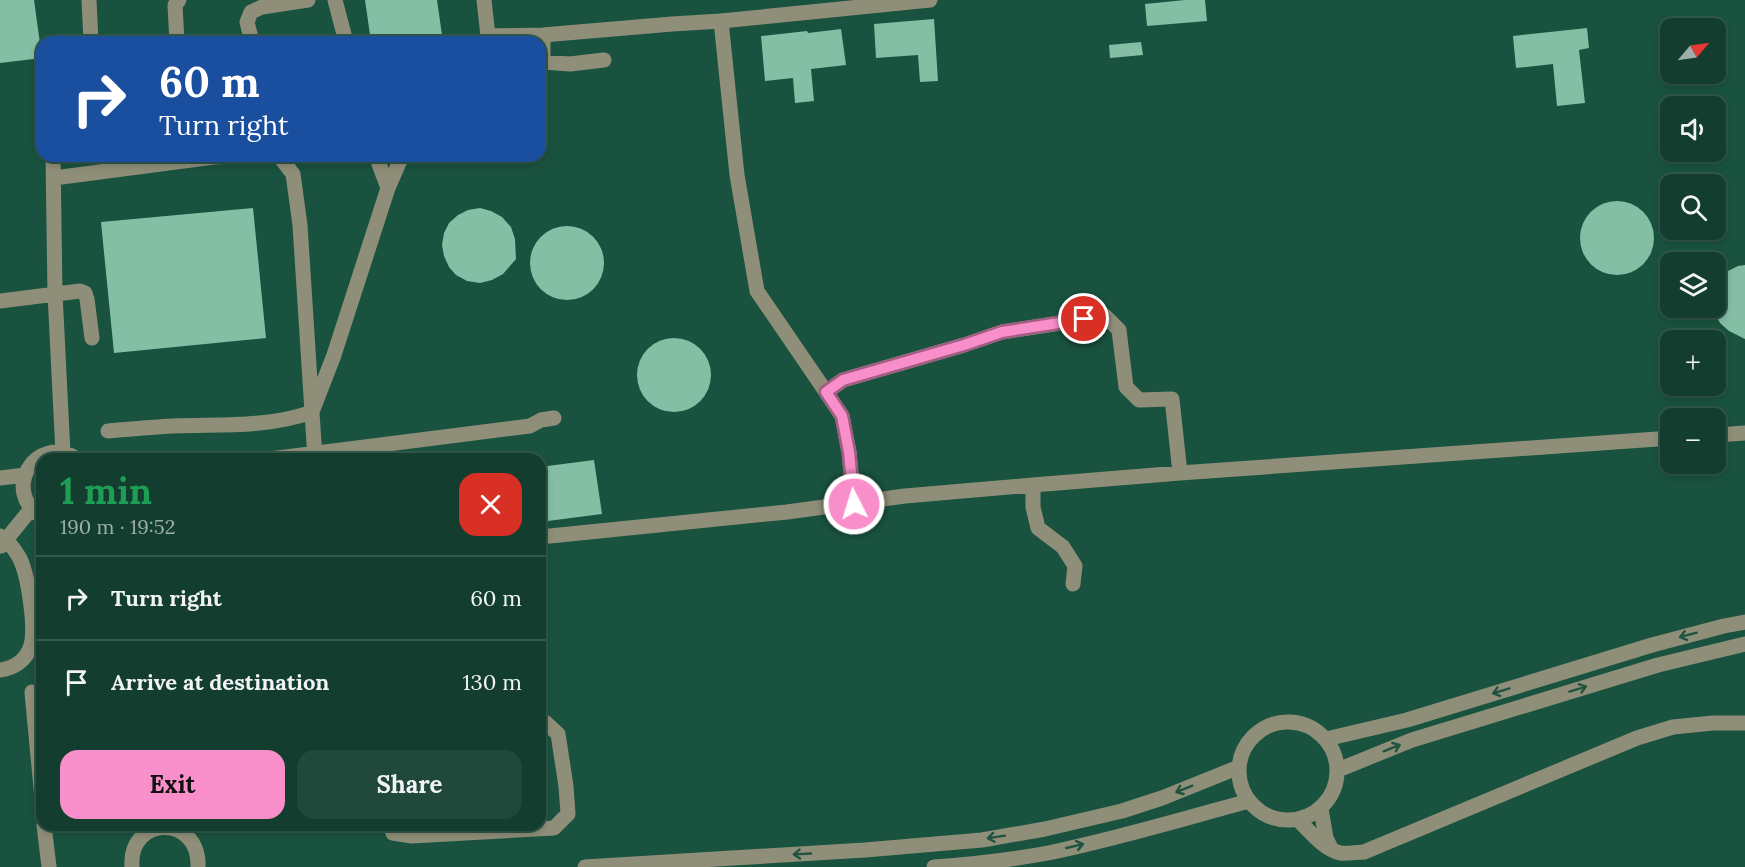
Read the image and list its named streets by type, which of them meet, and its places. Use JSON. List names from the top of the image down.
{
  "north": "top right",
  "page": {
    "map_buttons": ["+", "−"],
    "turn": ["60 m", "Turn right"],
    "heading": ["1 min", "190 m · 19:52"],
    "list": [
      {
        "name": "Turn right",
        "value": "60 m"
      },
      {
        "name": "Arrive at destination",
        "value": "130 m"
      }
    ],
    "buttons": ["Exit", "Share"]
  }
}
